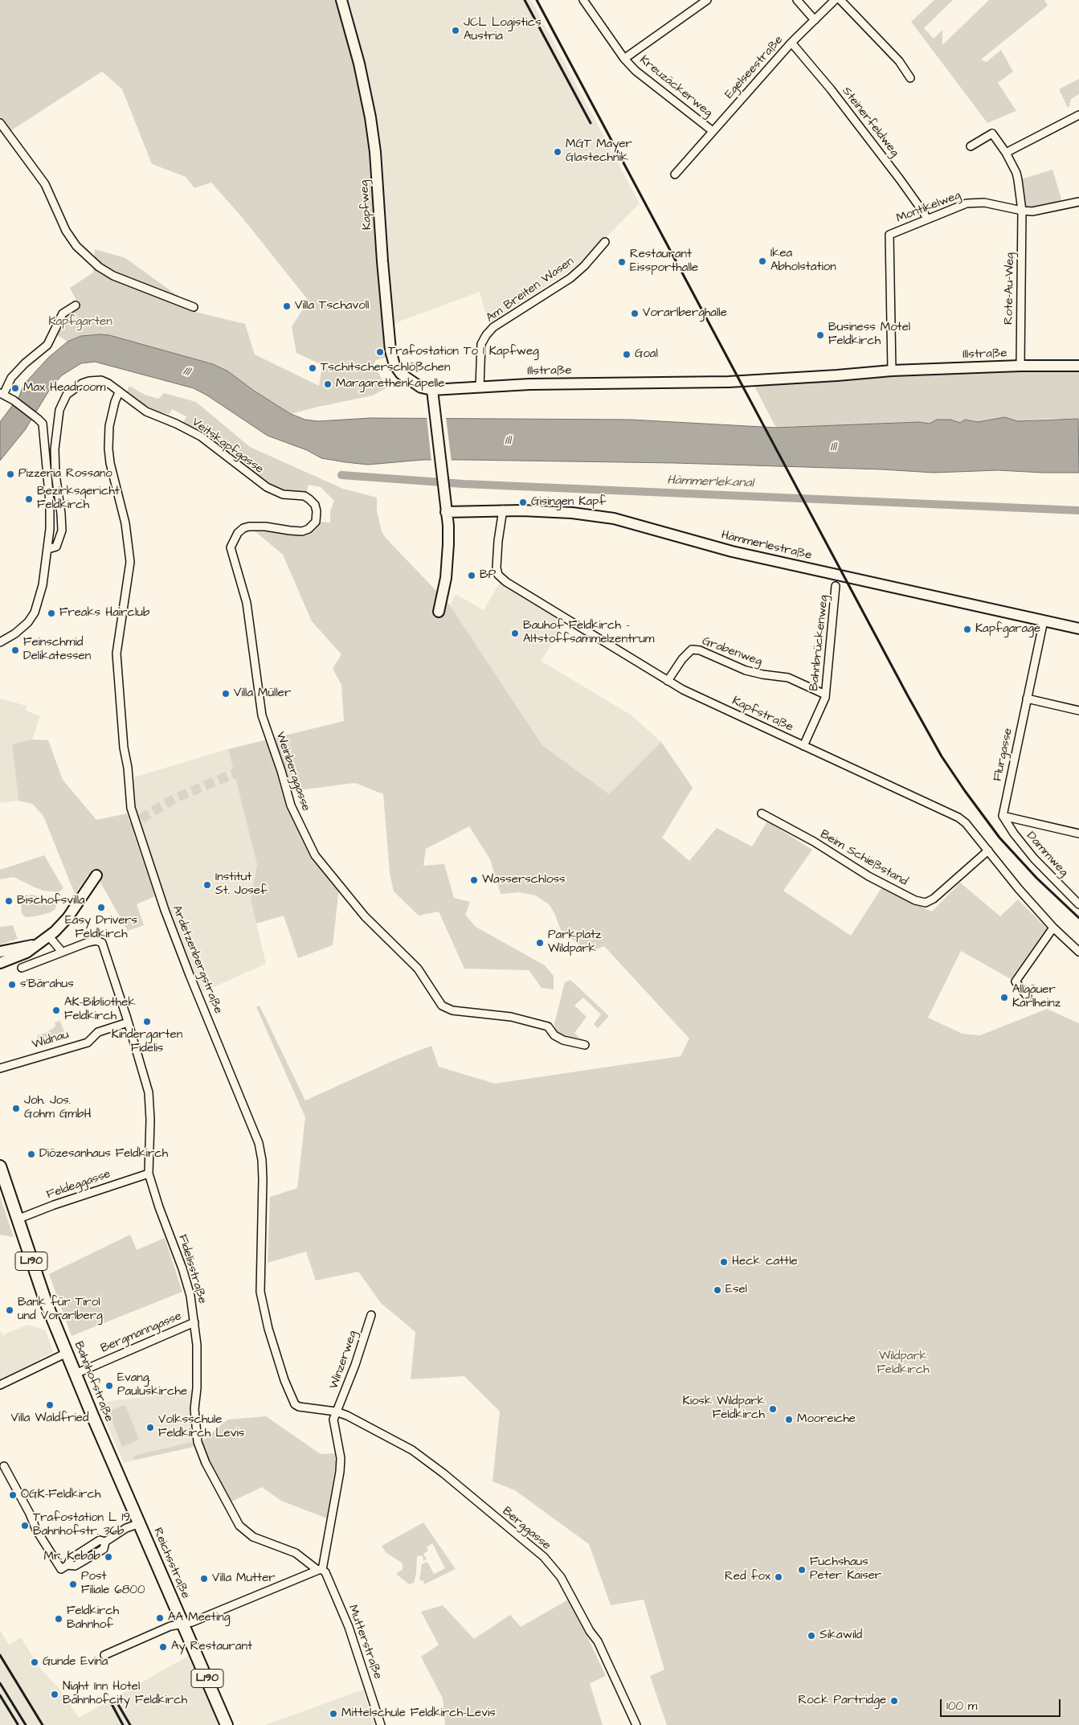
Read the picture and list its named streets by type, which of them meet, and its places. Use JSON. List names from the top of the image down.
{
  "streets": {
    "main road": ["L190", "Bahnhofstraße", "Reichsstraße"],
    "street": [
      "Egelseestraße",
      "Kreuzäckerweg",
      "Steinerfeldweg",
      "Kapfweg",
      "Montikelweg",
      "Rote-Au-Weg",
      "Am Breiten Wasen",
      "Illstraße",
      "Veitskapfgasse",
      "Hämmerlestraße",
      "Bahnbrückenweg",
      "Grabenweg",
      "Kapfstraße",
      "Flurgasse",
      "Weinberggasse",
      "Dammweg",
      "Beim Schießstand",
      "Ardetzenbergstraße",
      "Widnau",
      "Feldeggasse",
      "Fidelisstraße",
      "Bergmanngasse",
      "Winzerweg",
      "Berggasse",
      "Mutterstraße"
    ]
  },
  "crossings": [
    ["Egelseestraße", "Kreuzäckerweg"],
    ["Egelseestraße", "Steinerfeldweg"],
    ["Steinerfeldweg", "Montikelweg"],
    ["Kapfweg", "Illstraße"],
    ["Montikelweg", "Rote-Au-Weg"],
    ["Montikelweg", "Illstraße"],
    ["Rote-Au-Weg", "Illstraße"],
    ["Am Breiten Wasen", "Illstraße"],
    ["Veitskapfgasse", "Weinberggasse"],
    ["Veitskapfgasse", "Ardetzenbergstraße"],
    ["Hämmerlestraße", "Kapfstraße"],
    ["Hämmerlestraße", "Flurgasse"],
    ["Bahnbrückenweg", "Grabenweg"],
    ["Bahnbrückenweg", "Kapfstraße"],
    ["Grabenweg", "Kapfstraße"],
    ["Kapfstraße", "Beim Schießstand"],
    ["Flurgasse", "Dammweg"],
    ["Ardetzenbergstraße", "Winzerweg"],
    ["Ardetzenbergstraße", "Berggasse"],
    ["Widnau", "Fidelisstraße"],
    ["Feldeggasse", "Fidelisstraße"],
    ["Feldeggasse", "Bahnhofstraße"],
    ["Fidelisstraße", "Bergmanngasse"],
    ["Fidelisstraße", "Mutterstraße"],
    ["Bergmanngasse", "Bahnhofstraße"],
    ["Winzerweg", "Berggasse"],
    ["Bahnhofstraße", "Reichsstraße"]
  ],
  "water": ["Ill", "Hämmerlekanal"],
  "parks": ["Kapfgarten", "Wildpark Feldkirch"],
  "places": [
    "JCL Logistics Austria",
    "MGT Mayer Glastechnik",
    "Ikea Abholstation",
    "Restaurant Eissporthalle",
    "Villa Tschavoll",
    "Vorarlberghalle",
    "Business Motel Feldkirch",
    "Trafostation To 1 Kapfweg",
    "Goal",
    "Tschitscherschlößchen",
    "Margarethenkapelle",
    "Max Headroom",
    "Pizzeria Rossano",
    "Bezirksgericht Feldkirch",
    "Gisingen Kapf",
    "BP",
    "Freaks Hairclub",
    "Kapfgarage",
    "Bauhof Feldkirch - Altstoffsammelzentrum",
    "Feinschmid Delikatessen",
    "Villa Müller",
    "Wasserschloss",
    "Institut St. Josef",
    "Bischofsvilla",
    "Easy Drivers Feldkirch",
    "Parkplatz Wildpark",
    "s'Bärahus",
    "Allgäuer Karlheinz",
    "AK-Bibliothek Feldkirch",
    "Kindergarten Fidelis",
    "Joh. Jos. Gohm GmbH",
    "Diözesanhaus Feldkirch",
    "Heck cattle",
    "Esel",
    "Bank für Tirol und Vorarlberg",
    "Evang. Pauluskirche",
    "Villa Waldfried",
    "Kiosk Wildpark Feldkirch",
    "Mooreiche",
    "Volksschule Feldkirch Levis",
    "ÖGK-Feldkirch",
    "Trafostation L 19 Bahnhofstr. 36b",
    "Mr. Kebab",
    "Fuchshaus Peter Kaiser",
    "Red fox",
    "Villa Mutter",
    "Post Filiale 6800",
    "AA Meeting",
    "Feldkirch Bahnhof",
    "Sikawild",
    "Ay Restaurant",
    "Gunde Evina",
    "Night Inn Hotel Bahnhofcity Feldkirch",
    "Rock Partridge",
    "Mittelschule Feldkirch-Levis"
  ],
  "scale_bar": "100 m"
}
